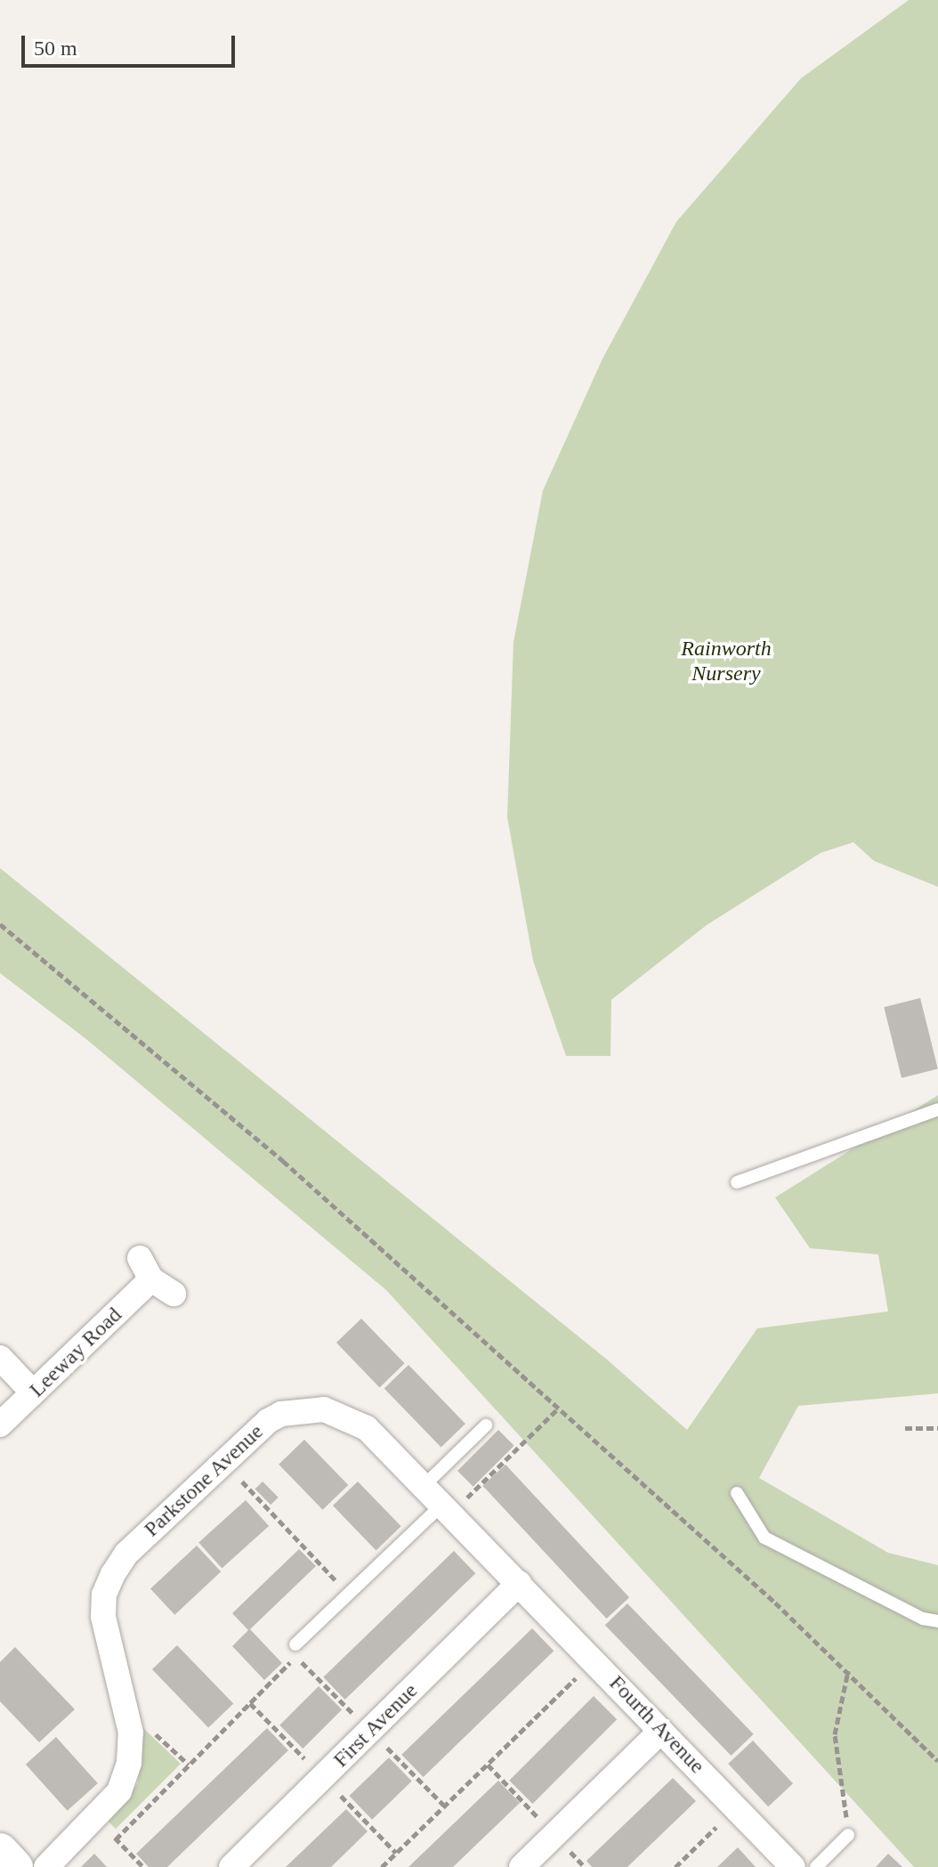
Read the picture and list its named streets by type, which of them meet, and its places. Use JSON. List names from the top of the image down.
{
  "streets": {
    "street": [
      "Leeway Road",
      "Parkstone Avenue",
      "Fourth Avenue",
      "First Avenue"
    ]
  },
  "crossings": [
    ["Parkstone Avenue", "Fourth Avenue"],
    ["Fourth Avenue", "First Avenue"]
  ],
  "parks": ["Rainworth Nursery"],
  "scale_bar": "50 m"
}
